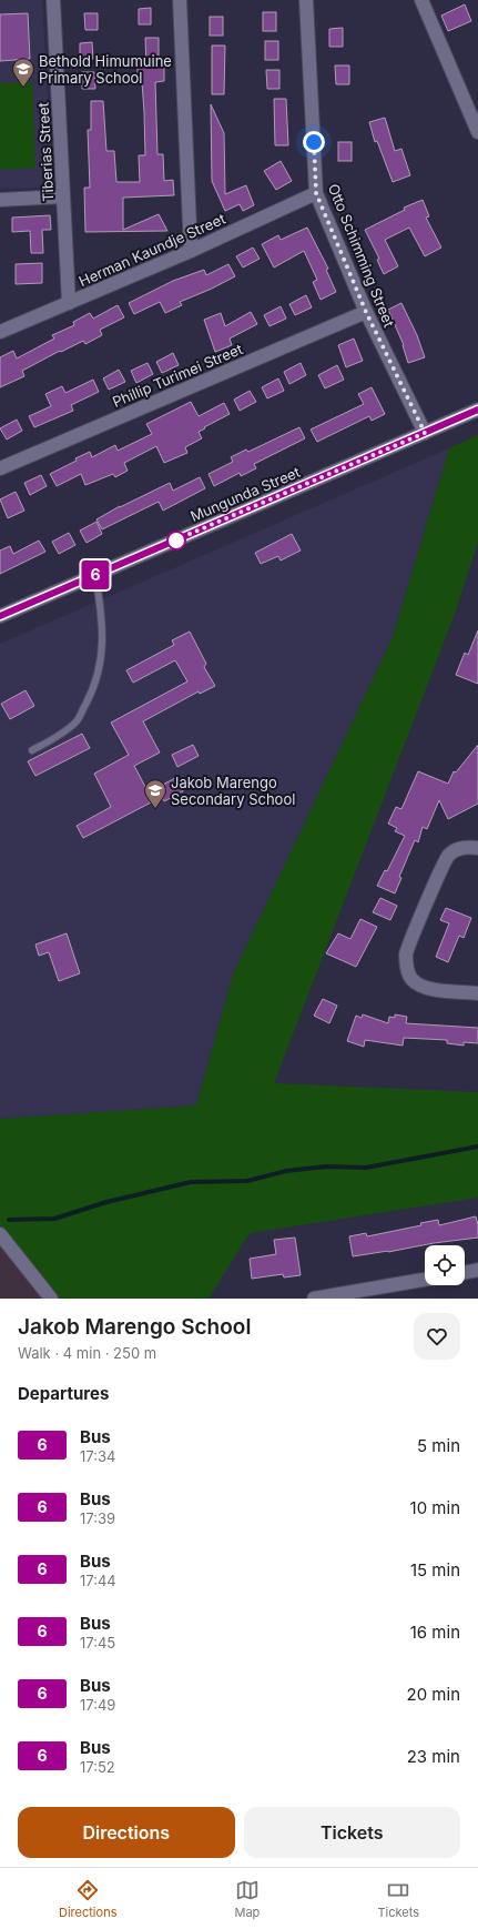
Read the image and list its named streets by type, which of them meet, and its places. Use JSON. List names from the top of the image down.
{
  "streets": {
    "street": [
      "Tiberias Street",
      "Herman Kaundje Street",
      "Otto Schimming Street",
      "Phillip Turimei Street",
      "Mungunda Street"
    ]
  },
  "crossings": [
    ["Tiberias Street", "Herman Kaundje Street"],
    ["Herman Kaundje Street", "Otto Schimming Street"],
    ["Otto Schimming Street", "Phillip Turimei Street"],
    ["Otto Schimming Street", "Mungunda Street"]
  ],
  "places": {
    "school or university": ["Bethold Himumuine Primary School", "Jakob Marengo Secondary School"]
  },
  "lines": ["bus line 6"],
  "page": {
    "on_map": "6",
    "heading": [
      ["Jakob Marengo School", "Walk · 4 min · 250 m"],
      "Departures"
    ],
    "list": [
      {
        "mark": "6",
        "name": "Bus",
        "note": "17:34",
        "value": "5 min"
      },
      {
        "mark": "6",
        "name": "Bus",
        "note": "17:39",
        "value": "10 min"
      },
      {
        "mark": "6",
        "name": "Bus",
        "note": "17:44",
        "value": "15 min"
      },
      {
        "mark": "6",
        "name": "Bus",
        "note": "17:45",
        "value": "16 min"
      },
      {
        "mark": "6",
        "name": "Bus",
        "note": "17:49",
        "value": "20 min"
      },
      {
        "mark": "6",
        "name": "Bus",
        "note": "17:52",
        "value": "23 min"
      }
    ],
    "buttons": ["Directions", "Tickets"],
    "tabs": ["Directions", "Map", "Tickets"]
  }
}
